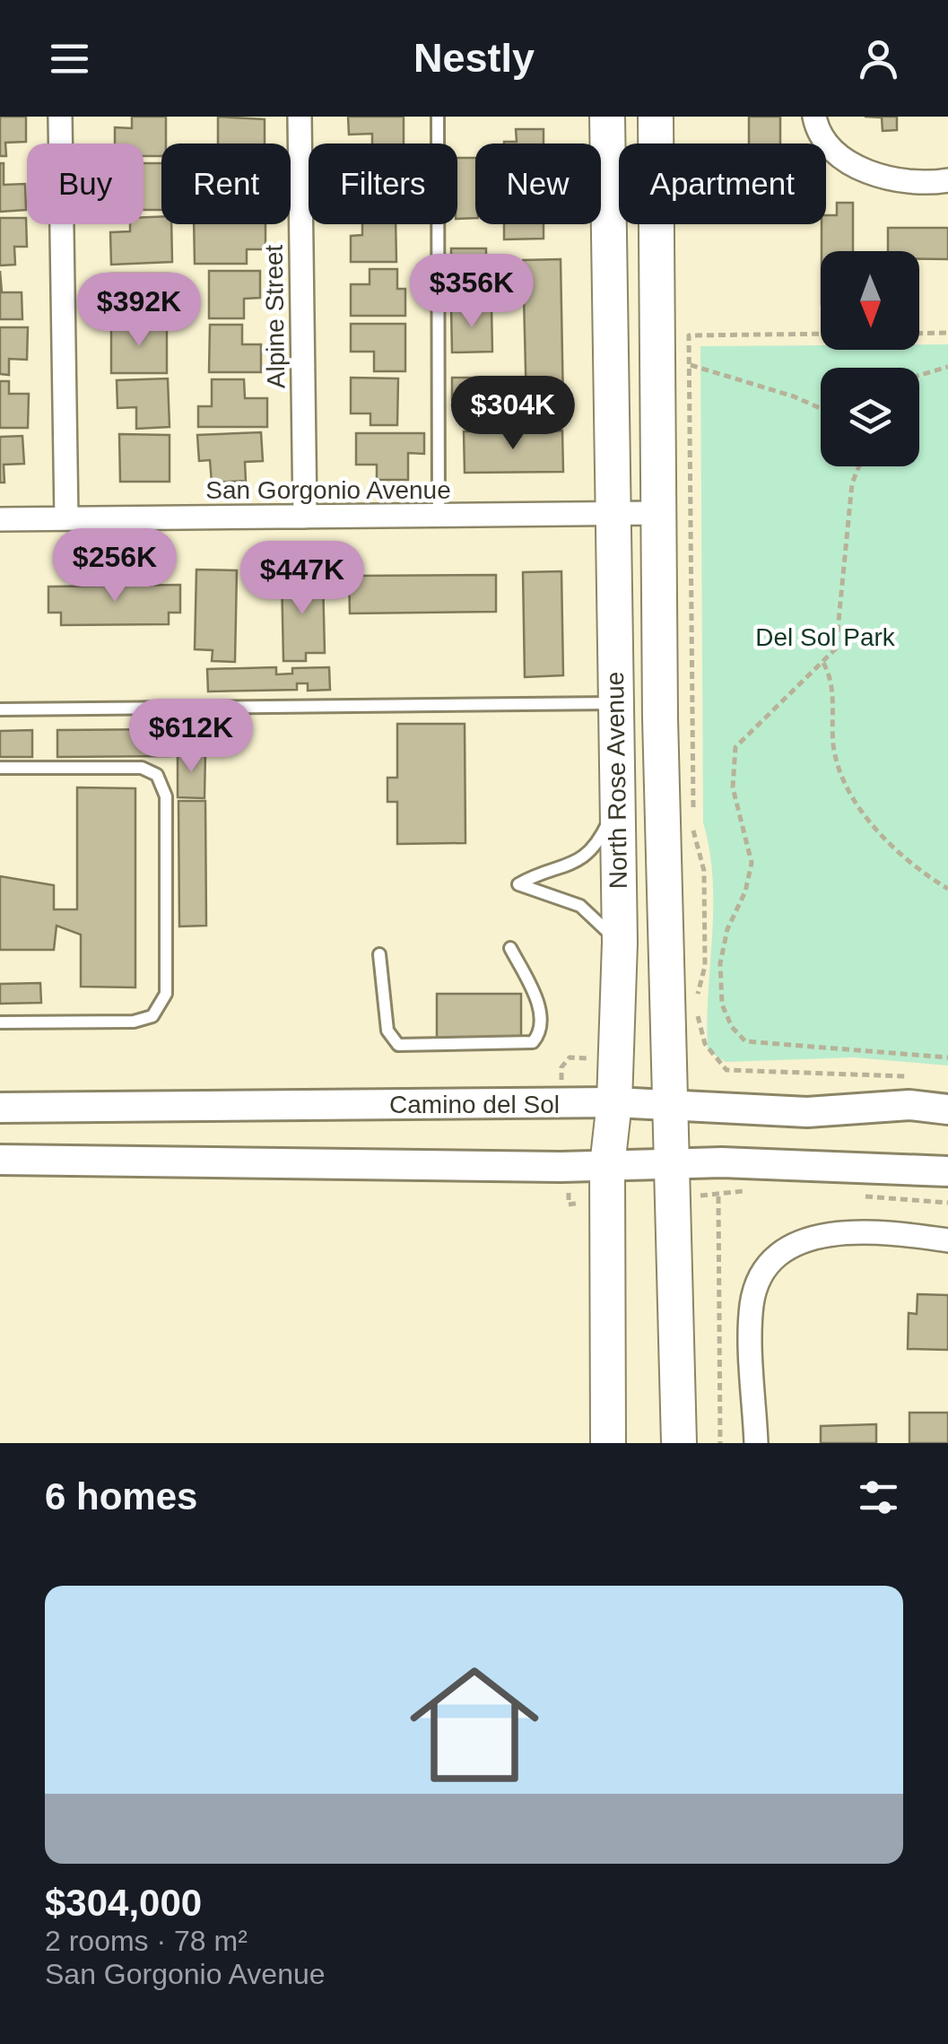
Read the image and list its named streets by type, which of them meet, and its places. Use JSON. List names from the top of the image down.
{
  "streets": {
    "main road": ["North Rose Avenue"],
    "street": ["Alpine Street", "San Gorgonio Avenue", "Camino del Sol"]
  },
  "crossings": [
    ["Alpine Street", "San Gorgonio Avenue"],
    ["San Gorgonio Avenue", "North Rose Avenue"],
    ["North Rose Avenue", "Camino del Sol"]
  ],
  "parks": ["Del Sol Park"],
  "north": "bottom",
  "page": {
    "header": "Nestly",
    "chip": [
      "Buy",
      "Rent",
      "Filters",
      "New",
      "Apartment"
    ],
    "price": [
      "$356K",
      "$392K",
      "$304K",
      "$256K",
      "$447K",
      "$612K"
    ],
    "heading": "6 homes",
    "list": [
      {
        "name": "$304,000",
        "note": "2 rooms · 78 m² · San Gorgonio Avenue"
      }
    ]
  }
}
